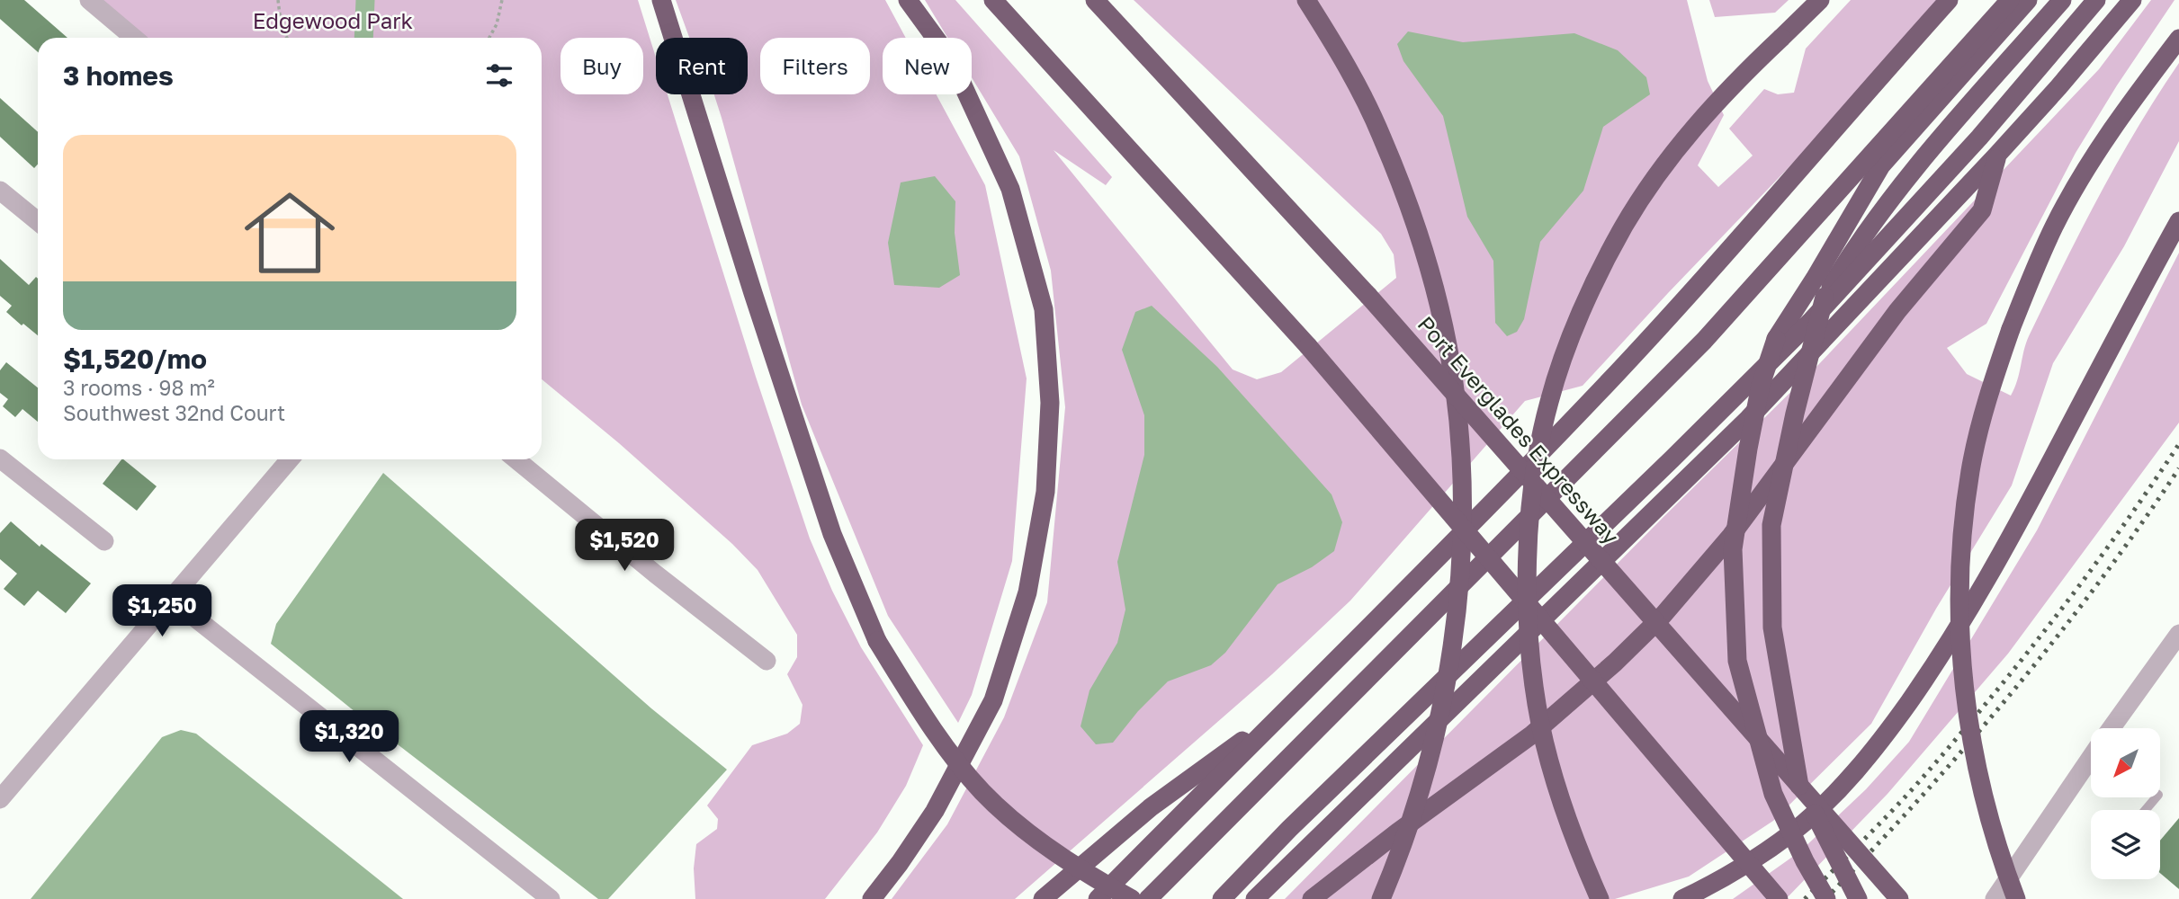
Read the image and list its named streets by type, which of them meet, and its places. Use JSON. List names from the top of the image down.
{
  "streets": {
    "highway": ["Port Everglades Expressway"]
  },
  "parks": ["Edgewood Park"],
  "north": "bottom left",
  "page": {
    "chip": [
      "Buy",
      "Rent",
      "Filters",
      "New"
    ],
    "heading": "3 homes",
    "list": [
      {
        "name": "$1,520/mo",
        "note": "3 rooms · 98 m² · Southwest 32nd Court"
      }
    ],
    "price": ["$1,520", "$1,250", "$1,320"]
  }
}
